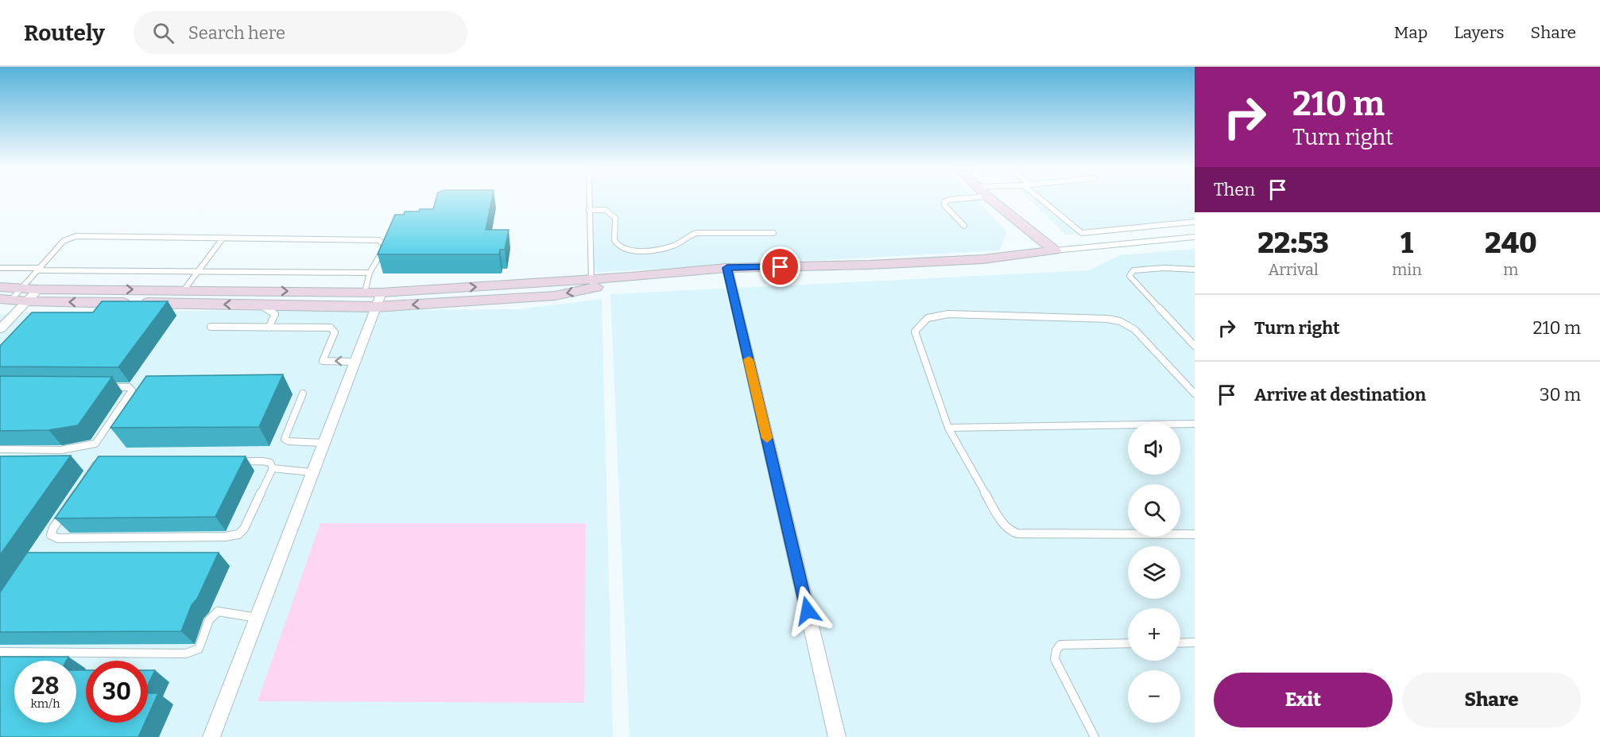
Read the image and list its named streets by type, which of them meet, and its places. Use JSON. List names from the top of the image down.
{
  "page": {
    "header": "Routely",
    "search": "Search here",
    "nav": ["Map", "Layers", "Share"],
    "turn": ["210 m", "Turn right"],
    "then": "Then",
    "eta": [
      "22:53",
      "Arrival",
      "1",
      "min",
      "240",
      "m"
    ],
    "list": [
      {
        "name": "Turn right",
        "value": "210 m"
      },
      {
        "name": "Arrive at destination",
        "value": "30 m"
      }
    ],
    "map_buttons": ["+", "−"],
    "speed": "28 km/h",
    "limit": "30",
    "buttons": ["Exit", "Share"]
  }
}
